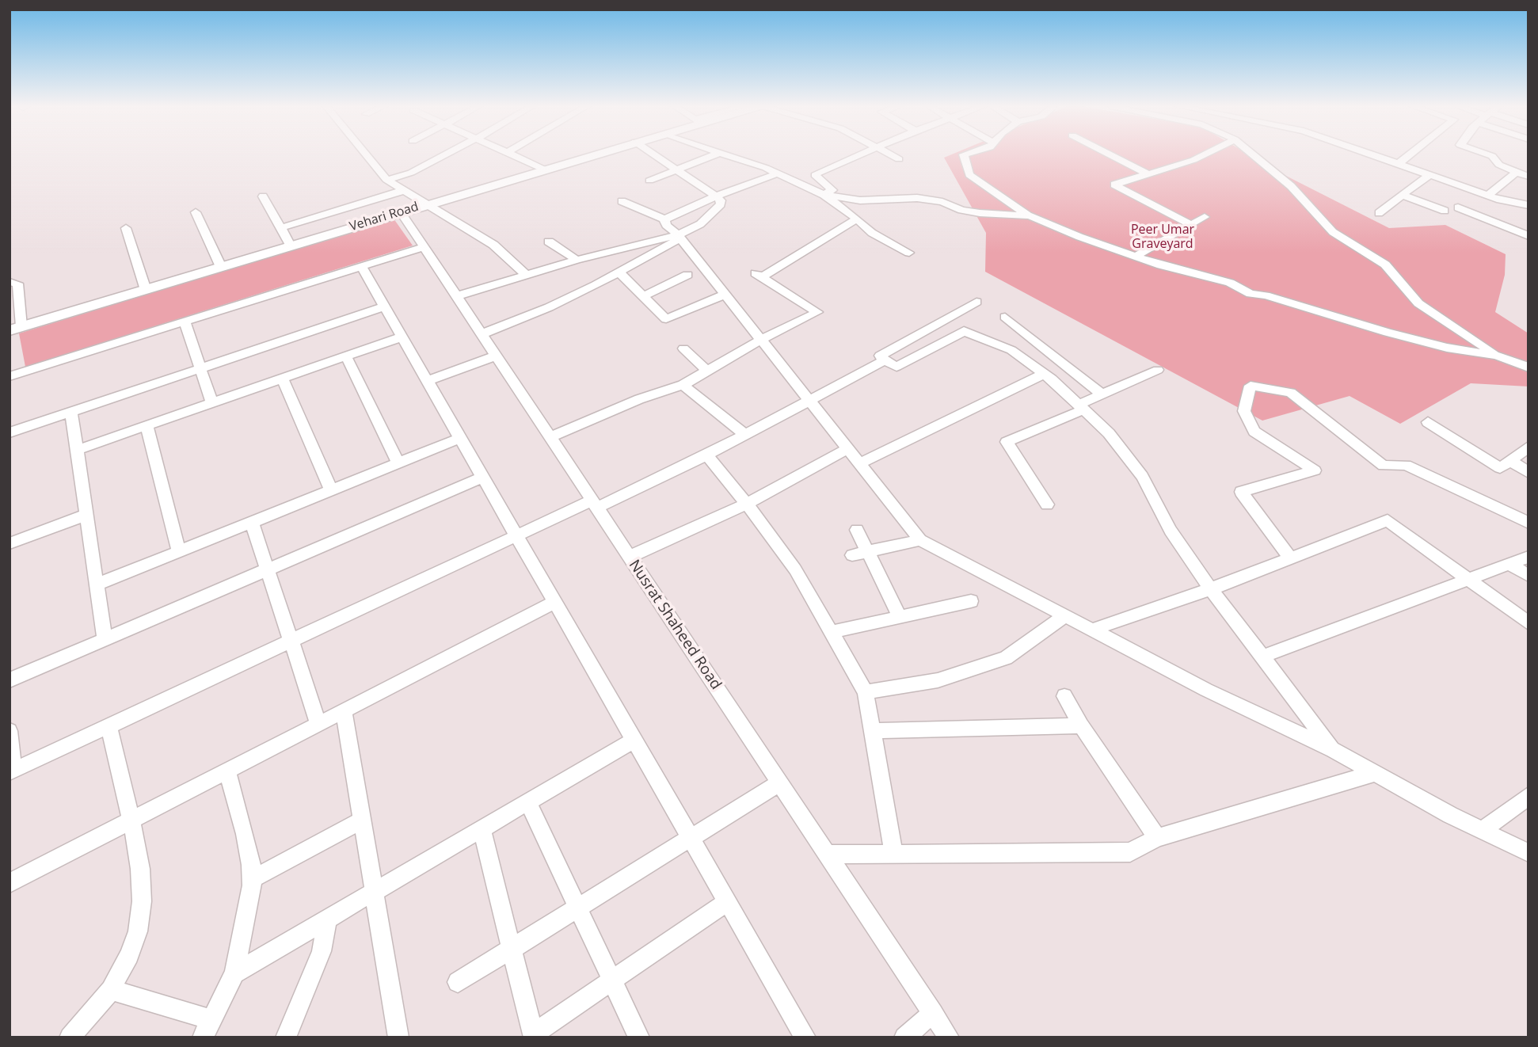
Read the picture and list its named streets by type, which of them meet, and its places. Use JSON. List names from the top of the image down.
{
  "streets": {
    "main road": ["Vehari Road"],
    "street": ["Nusrat Shaheed Road"]
  },
  "crossings": [
    ["Vehari Road", "Nusrat Shaheed Road"]
  ],
  "parks": ["Peer Umar Graveyard"]
}
